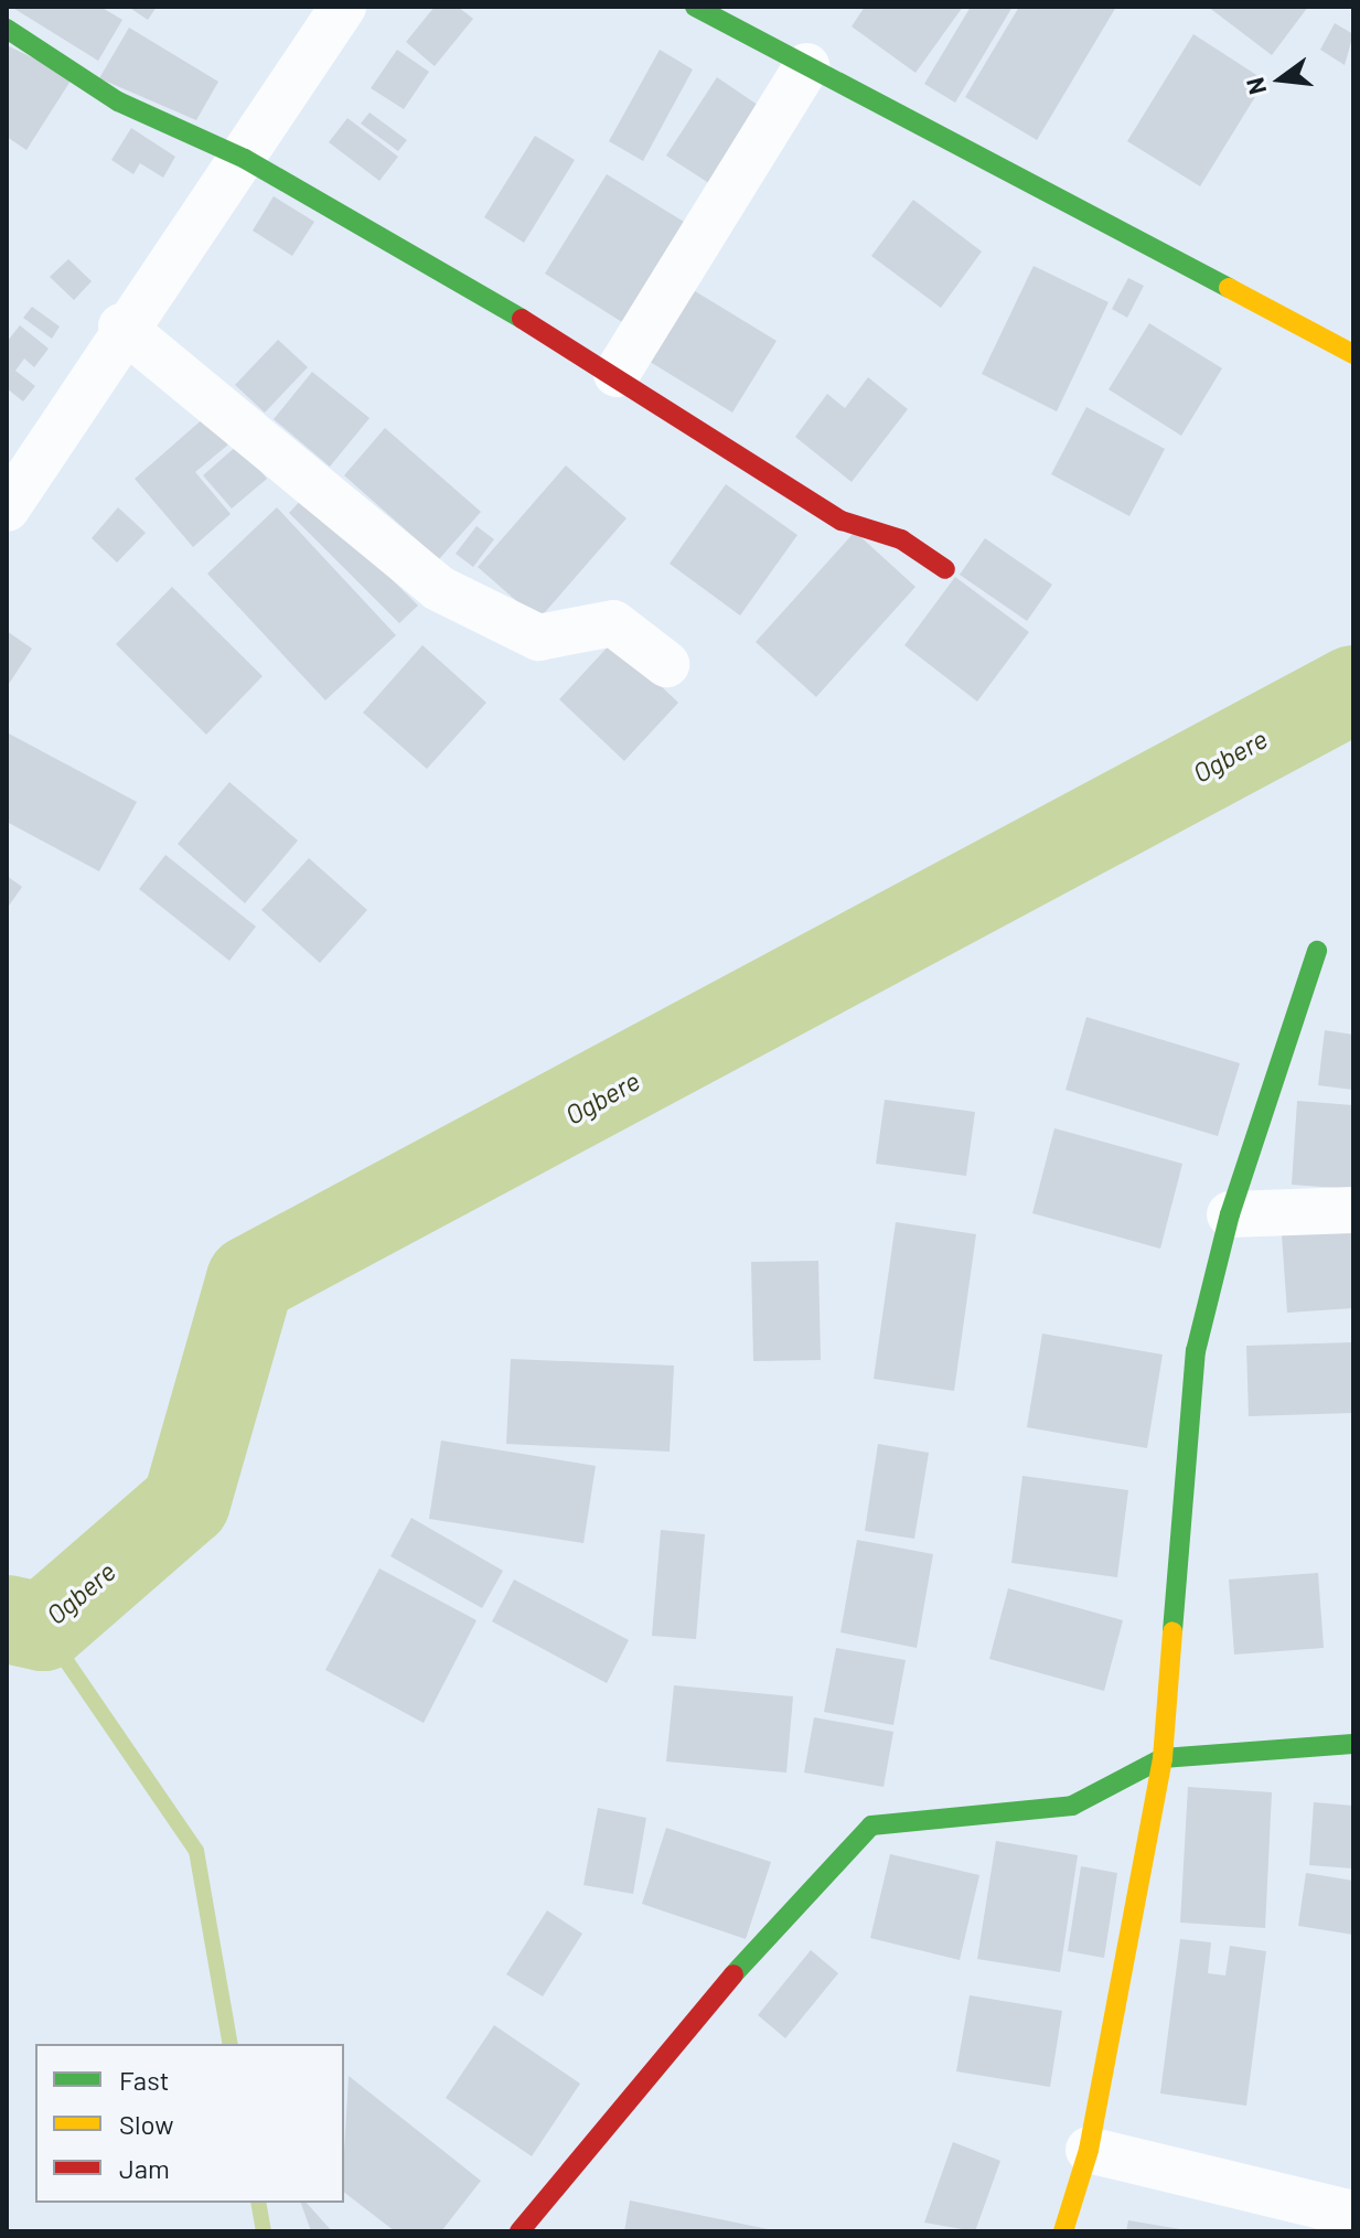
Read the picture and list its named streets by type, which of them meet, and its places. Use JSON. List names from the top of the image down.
{
  "water": ["Ogbere"],
  "legend": ["Fast", "Slow", "Jam"],
  "north": "left"
}
